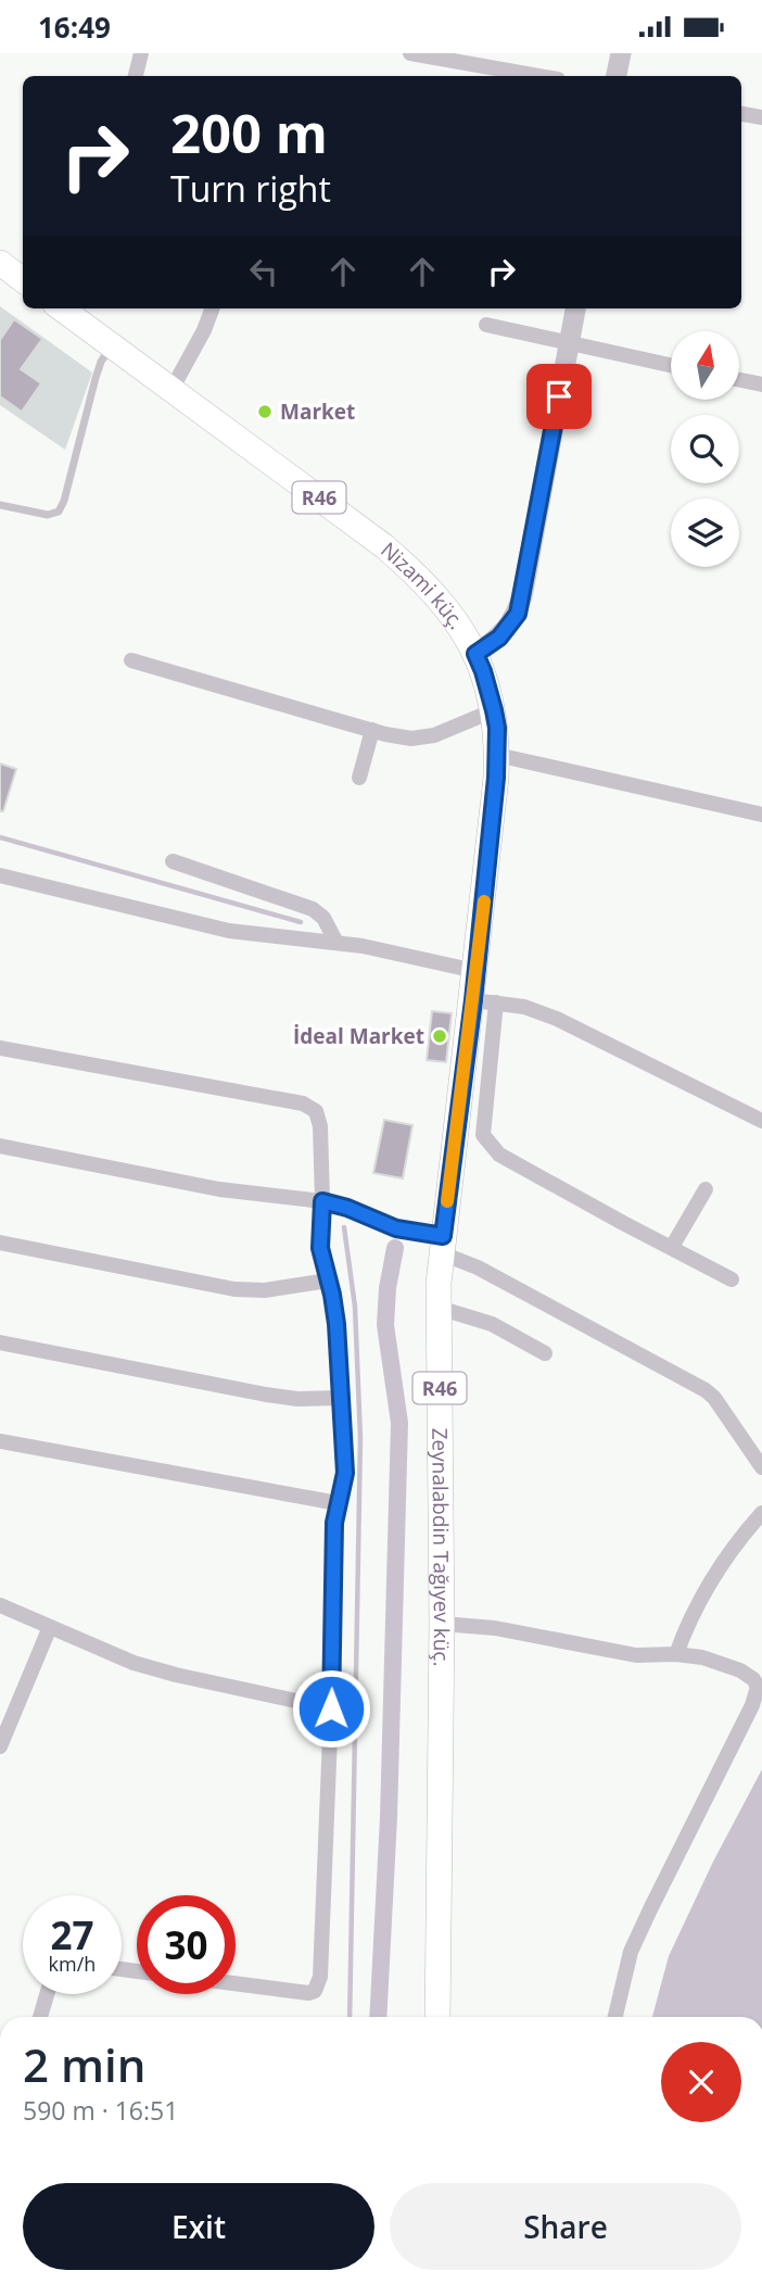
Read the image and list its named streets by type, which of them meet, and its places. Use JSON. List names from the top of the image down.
{
  "streets": {
    "main road": ["R46", "Nizami küç.", "Zeynalabdin Tağıyev küç."]
  },
  "crossings": [
    ["Nizami küç.", "Zeynalabdin Tağıyev küç."]
  ],
  "places": ["Market", "İdeal Market"],
  "north": "top",
  "page": {
    "status": "16:49",
    "turn": ["200 m", "Turn right"],
    "speed": "27 km/h",
    "limit": "30",
    "heading": ["2 min", "590 m · 16:51"],
    "buttons": ["Exit", "Share"]
  }
}
